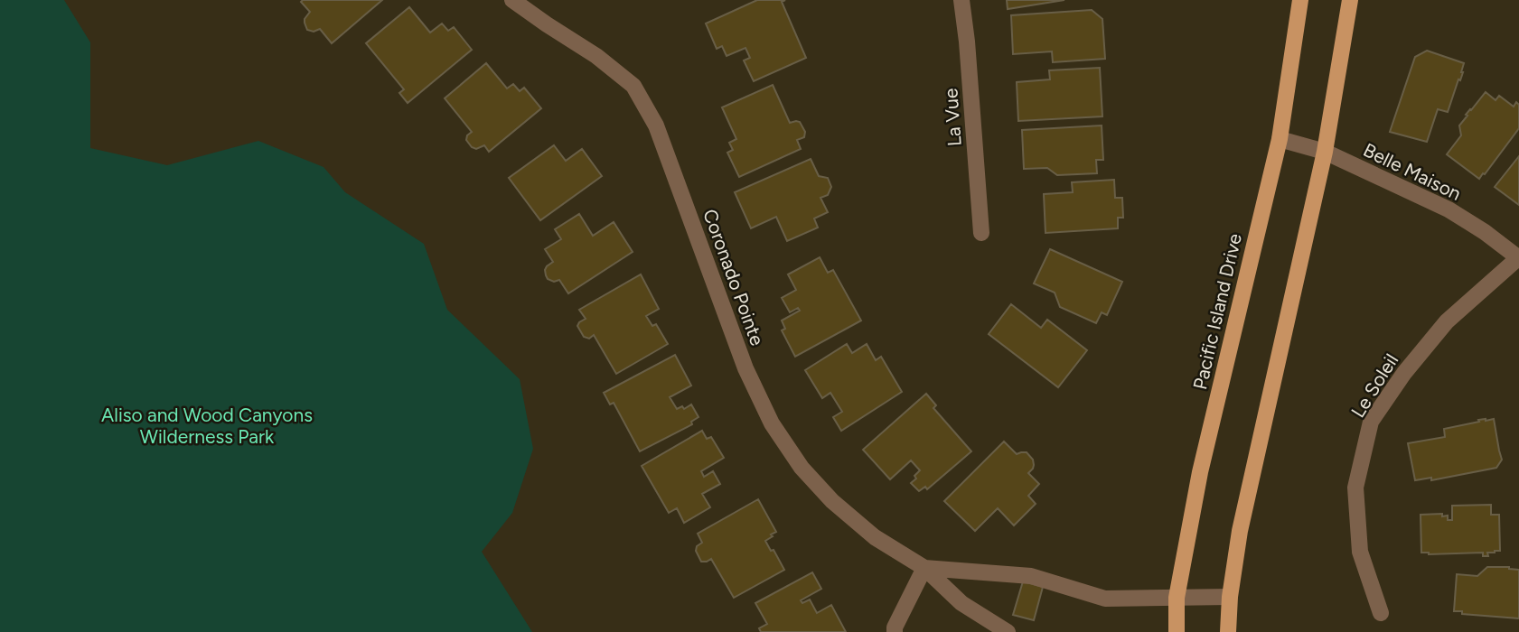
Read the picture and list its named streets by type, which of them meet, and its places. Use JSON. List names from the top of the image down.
{
  "streets": {
    "main road": ["Pacific Island Drive"],
    "street": [
      "La Vue",
      "Belle Maison",
      "Coronado Pointe",
      "Le Soleil"
    ]
  },
  "crossings": [
    ["Belle Maison", "Pacific Island Drive"],
    ["Belle Maison", "Le Soleil"],
    ["Coronado Pointe", "Pacific Island Drive"]
  ],
  "parks": ["Aliso and Wood Canyons Wilderness Park"]
}
